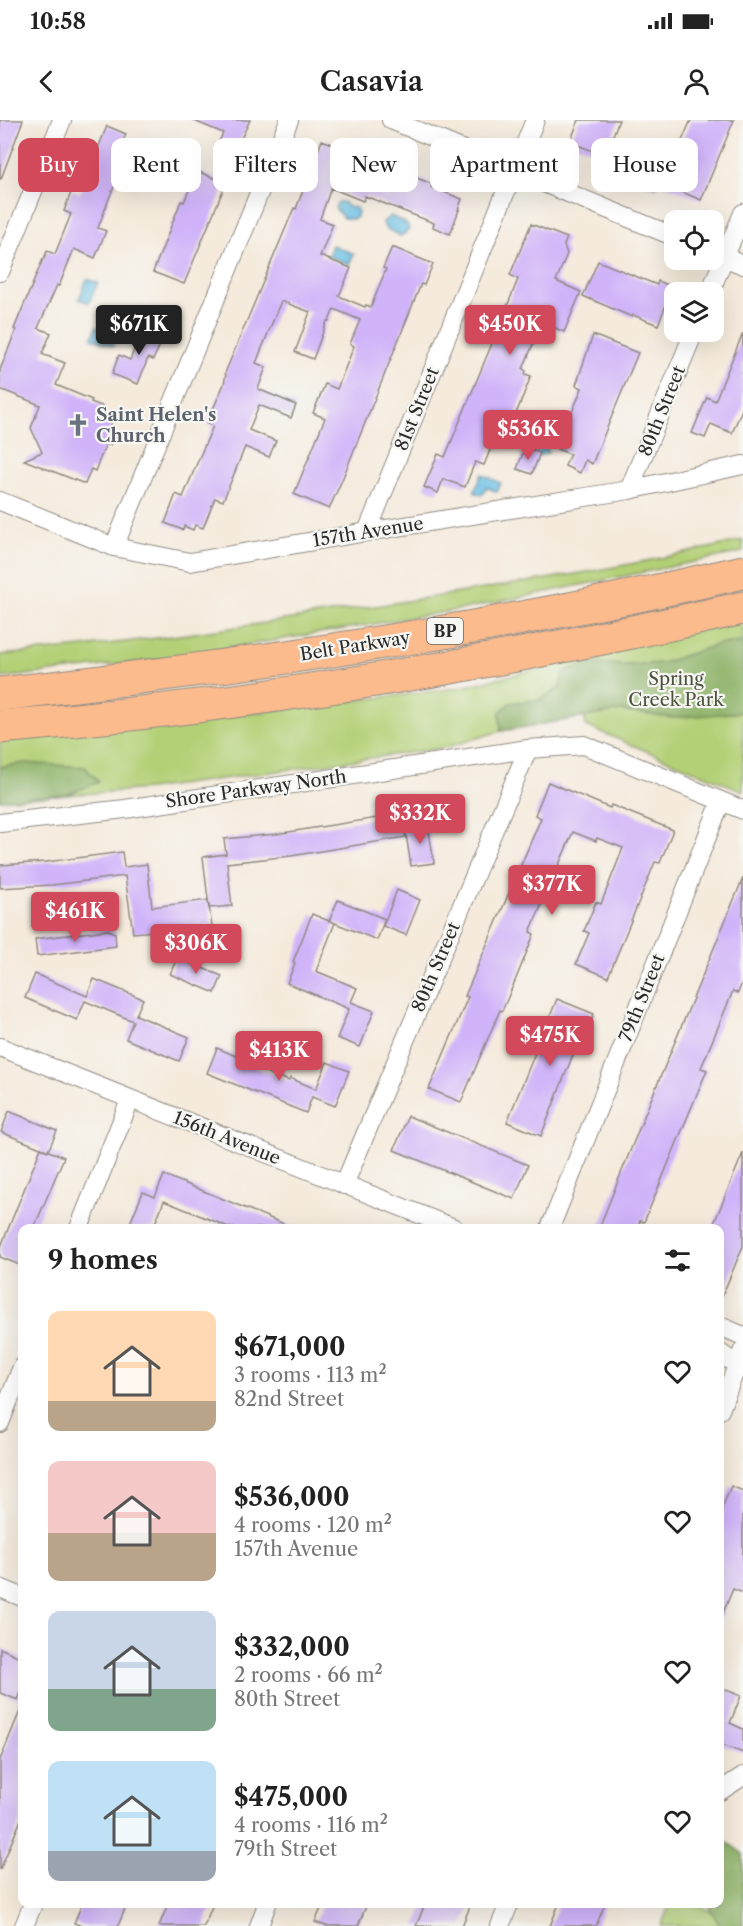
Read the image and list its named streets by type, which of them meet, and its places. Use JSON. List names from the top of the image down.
{
  "streets": {
    "highway": ["BP", "Belt Parkway"],
    "street": [
      "81st Street",
      "80th Street",
      "157th Avenue",
      "Shore Parkway North",
      "79th Street",
      "156th Avenue"
    ]
  },
  "crossings": [
    ["81st Street", "157th Avenue"],
    ["80th Street", "157th Avenue"],
    ["80th Street", "Shore Parkway North"],
    ["80th Street", "156th Avenue"],
    ["Shore Parkway North", "79th Street"]
  ],
  "parks": ["Spring Creek Park"],
  "places": {
    "church": ["Saint Helen's Church"]
  },
  "page": {
    "status": "10:58",
    "header": "Casavia",
    "chip": [
      "Buy",
      "Rent",
      "Filters",
      "New",
      "Apartment",
      "House"
    ],
    "price": [
      "$671K",
      "$450K",
      "$536K",
      "$332K",
      "$377K",
      "$461K",
      "$306K",
      "$475K",
      "$413K"
    ],
    "heading": "9 homes",
    "list": [
      {
        "name": "$671,000",
        "note": "3 rooms · 113 m² · 82nd Street"
      },
      {
        "name": "$536,000",
        "note": "4 rooms · 120 m² · 157th Avenue"
      },
      {
        "name": "$332,000",
        "note": "2 rooms · 66 m² · 80th Street"
      },
      {
        "name": "$475,000",
        "note": "4 rooms · 116 m² · 79th Street"
      }
    ]
  }
}
